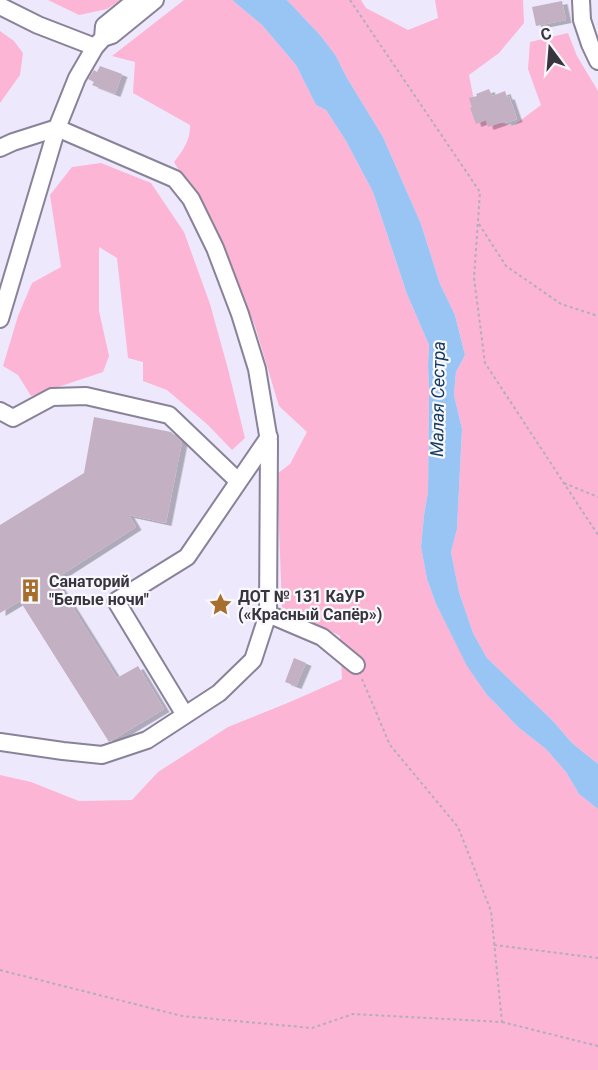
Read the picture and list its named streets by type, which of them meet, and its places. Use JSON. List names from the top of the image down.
{
  "water": ["Малая Сестра"],
  "places": {
    "building": ["Санаторий \"Белые ночи\""],
    "place": ["ДОТ № 131 КаУР («Красный Сапёр»)"]
  },
  "north": "top"
}
